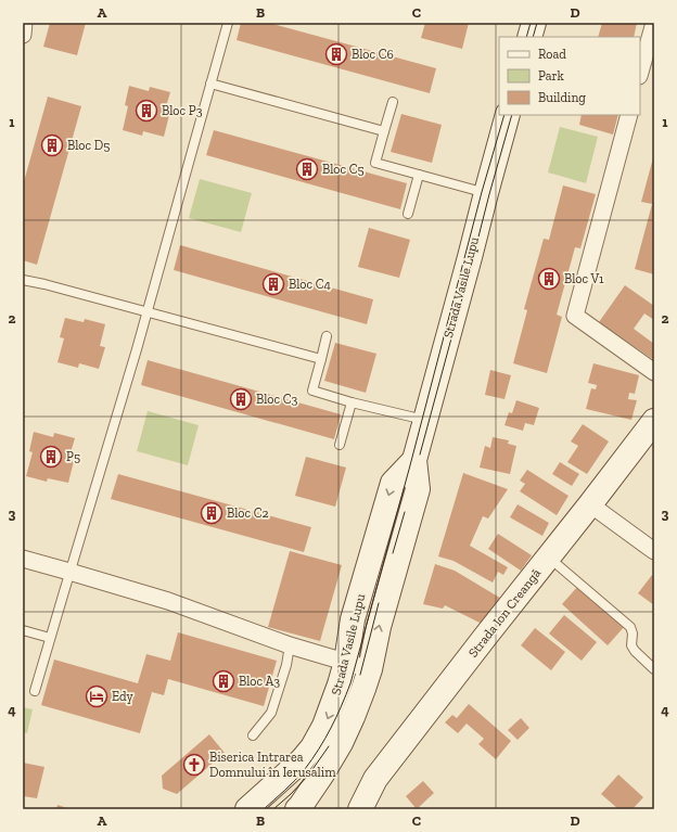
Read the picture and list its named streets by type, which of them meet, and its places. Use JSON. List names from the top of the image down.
{
  "streets": {
    "main road": ["Strada Vasile Lupu", "Strada Ion Creangă"]
  },
  "places": {
    "building": [
      "Bloc C6",
      "Bloc P3",
      "Bloc D5",
      "Bloc C5",
      "Bloc V1",
      "Bloc C4",
      "Bloc C3",
      "P5",
      "Bloc C2",
      "Bloc A3"
    ],
    "hotel": ["Edy"],
    "church": ["Biserica Intrarea Domnului în Ierusalim"]
  },
  "legend": ["Road", "Park", "Building"],
  "grid": {
    "columns": [
      "A",
      "B",
      "C",
      "D"
    ],
    "rows": [
      "1",
      "2",
      "3",
      "4"
    ]
  }
}
